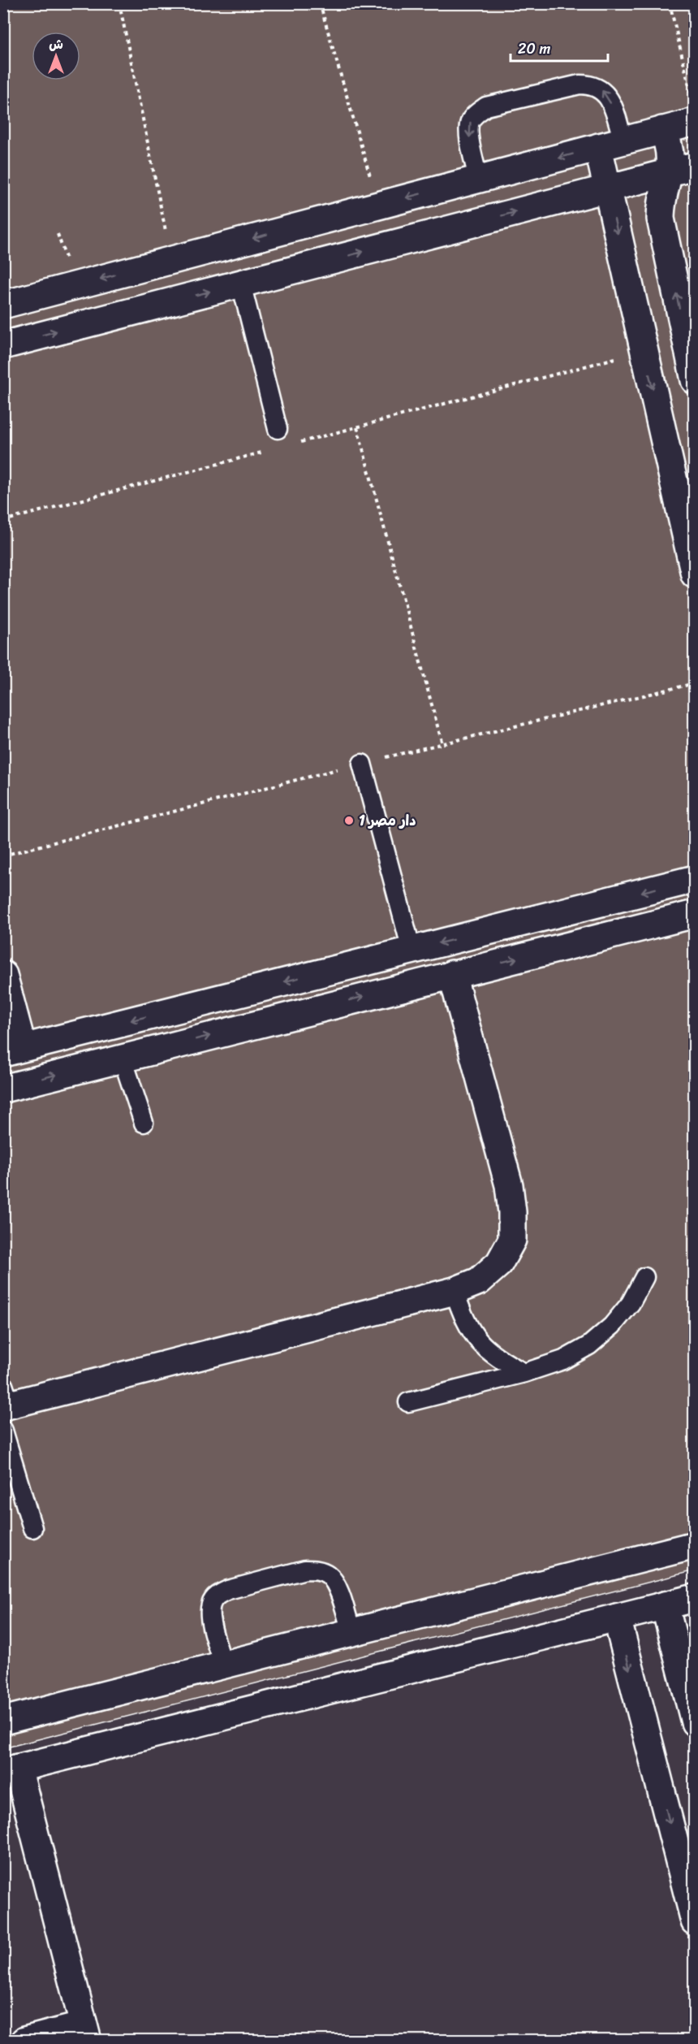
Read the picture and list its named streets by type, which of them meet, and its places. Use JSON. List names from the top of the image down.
{
  "places": ["دار مصر 1"],
  "scale_bar": "20 m",
  "north": "top"
}
